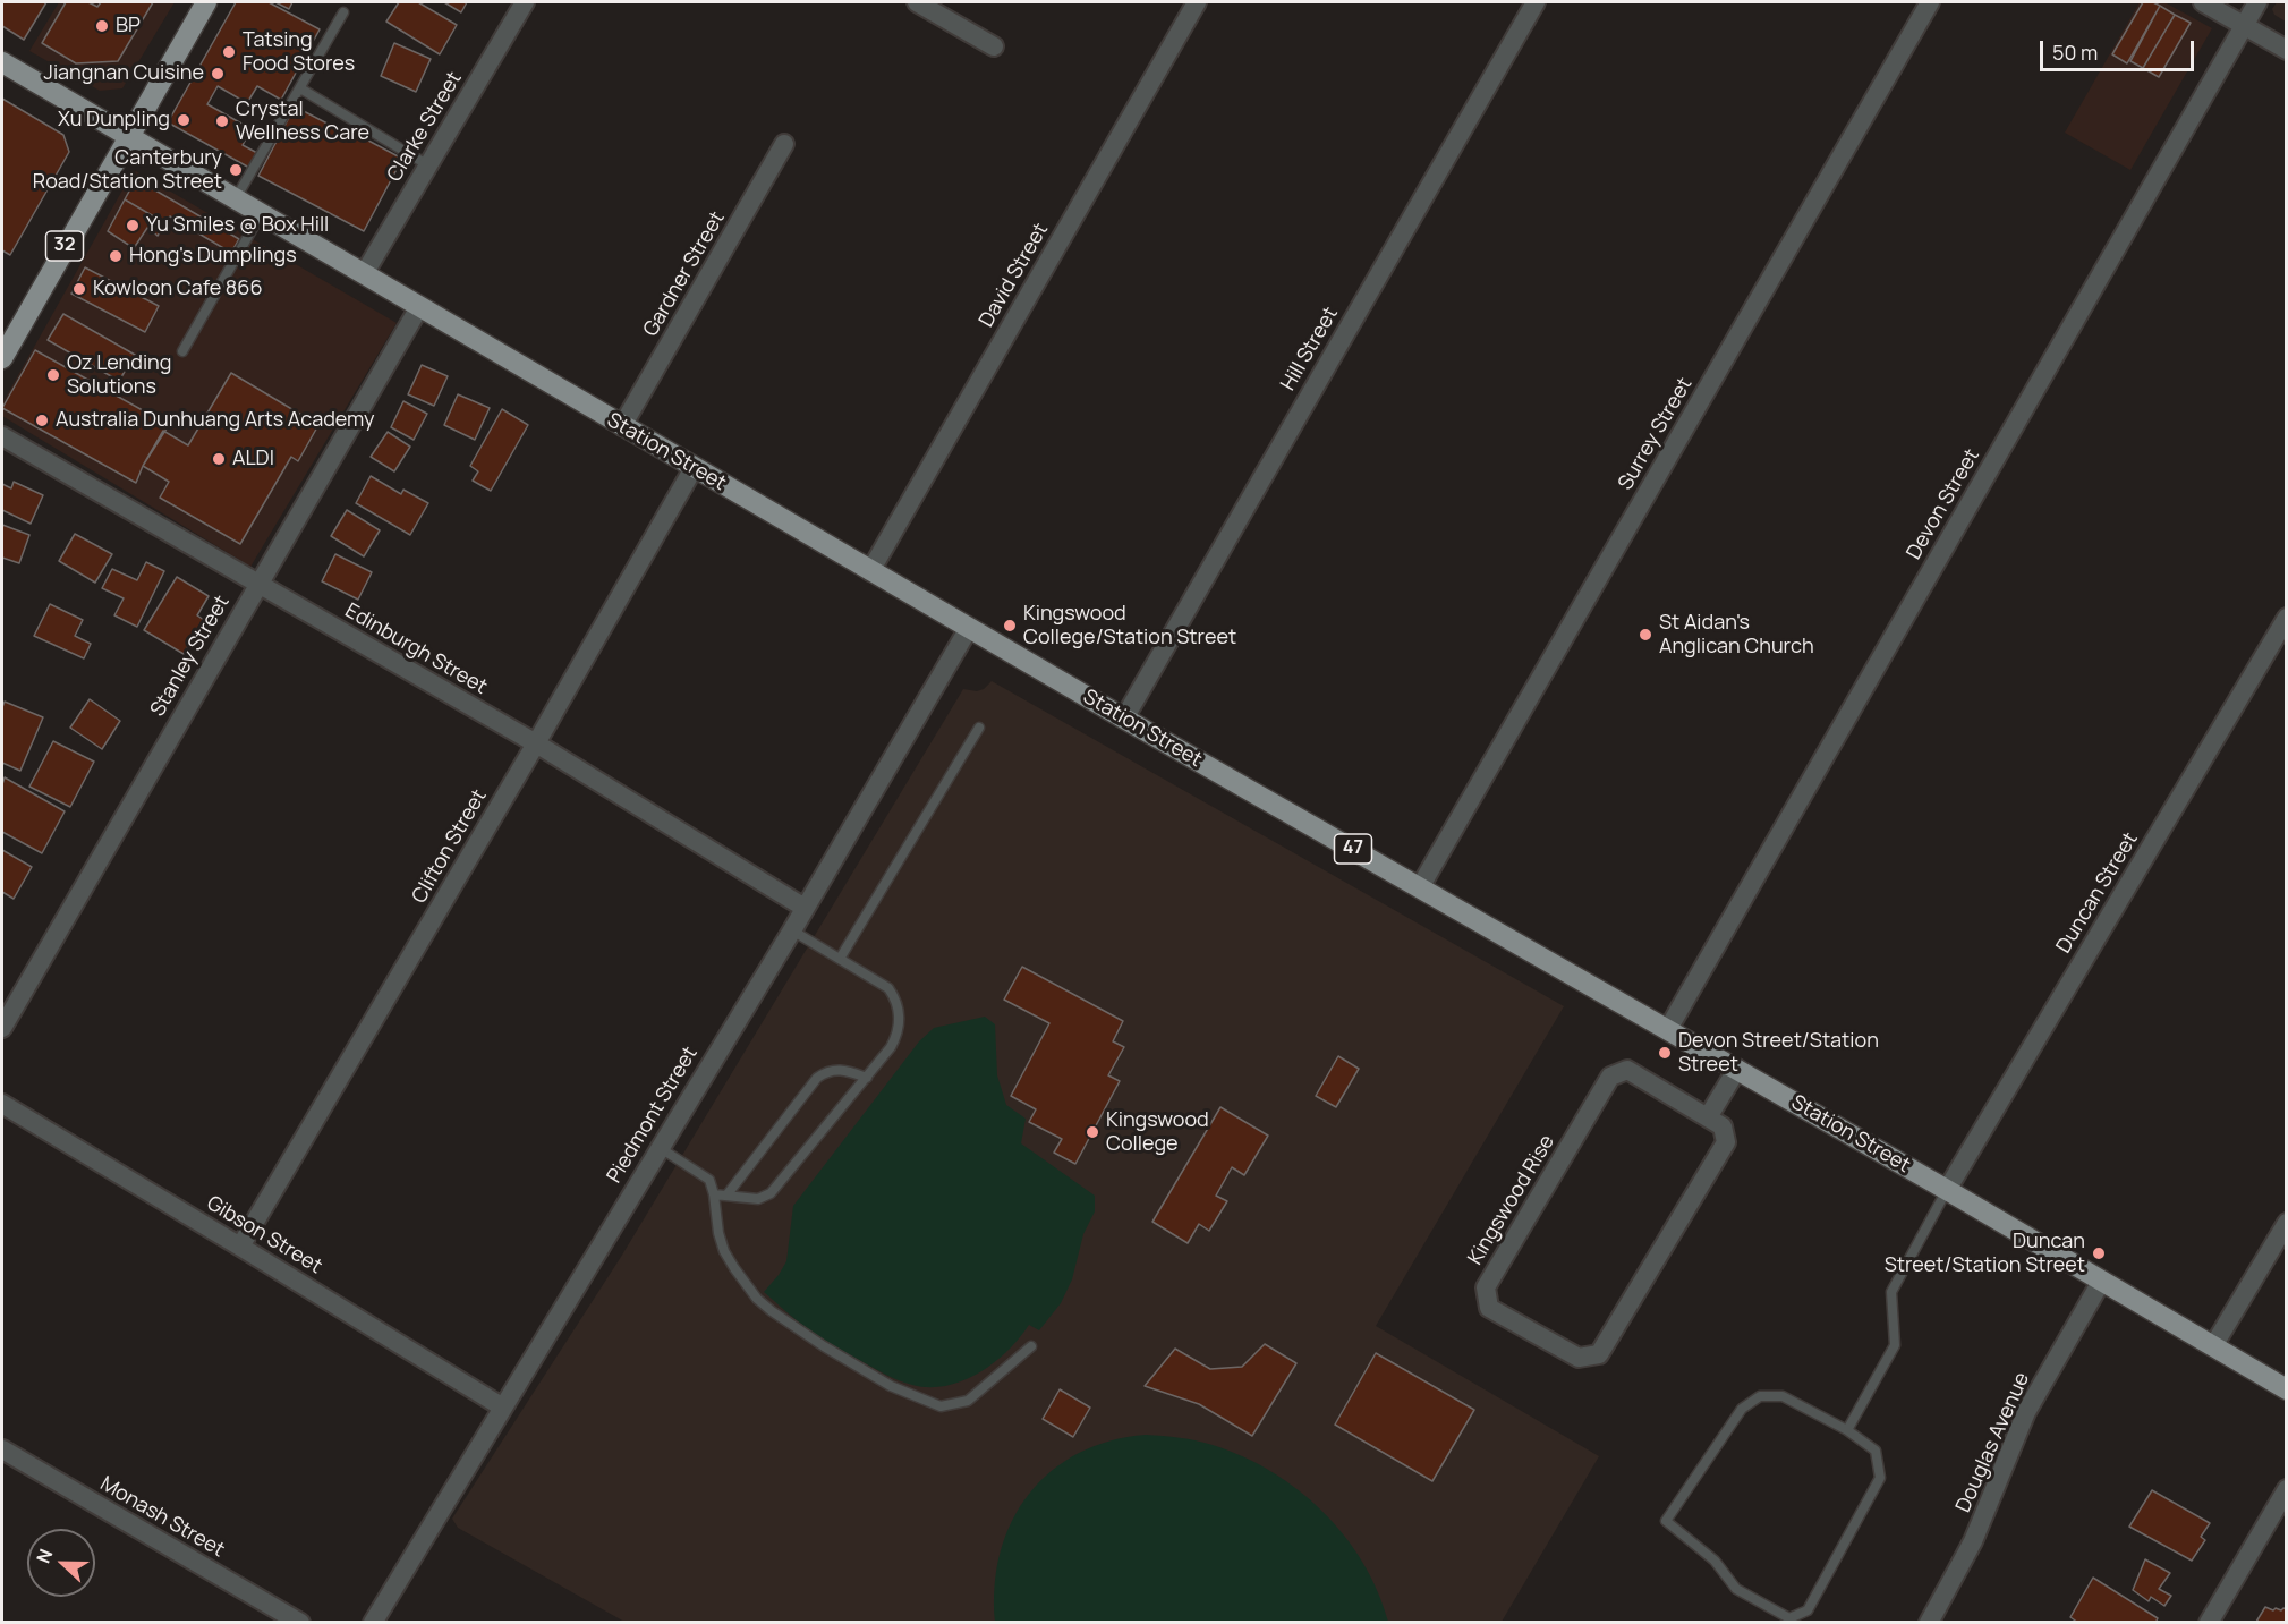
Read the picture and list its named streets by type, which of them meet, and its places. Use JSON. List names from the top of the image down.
{
  "streets": {
    "main road": ["32", "Station Street", "47"],
    "street": [
      "Clarke Street",
      "Gardner Street",
      "David Street",
      "Hill Street",
      "Surrey Street",
      "Devon Street",
      "Edinburgh Street",
      "Stanley Street",
      "Clifton Street",
      "Duncan Street",
      "Piedmont Street",
      "Kingswood Rise",
      "Gibson Street",
      "Douglas Avenue",
      "Monash Street"
    ]
  },
  "crossings": [
    ["Clarke Street", "Station Street"],
    ["32", "Station Street"],
    ["Gardner Street", "Station Street"],
    ["David Street", "Station Street"],
    ["Hill Street", "Station Street"],
    ["Surrey Street", "Station Street"],
    ["Station Street", "Devon Street"],
    ["Station Street", "Stanley Street"],
    ["Station Street", "Clifton Street"],
    ["Station Street", "Duncan Street"],
    ["Station Street", "Piedmont Street"],
    ["Station Street", "Douglas Avenue"],
    ["Edinburgh Street", "Stanley Street"],
    ["Edinburgh Street", "Clifton Street"],
    ["Edinburgh Street", "Piedmont Street"],
    ["Clifton Street", "Gibson Street"],
    ["Piedmont Street", "Gibson Street"]
  ],
  "places": [
    "BP",
    "Tatsing Food Stores",
    "Jiangnan Cuisine",
    "Xu Dunpling",
    "Crystal Wellness Care",
    "Canterbury Road/Station Street",
    "Yu Smiles @ Box Hill",
    "Hong's Dumplings",
    "Kowloon Cafe 866",
    "Oz Lending Solutions",
    "Australia Dunhuang Arts Academy",
    "ALDI",
    "Kingswood College/Station Street",
    "St Aidan's Anglican Church",
    "Devon Street/Station Street",
    "Kingswood College",
    "Duncan Street/Station Street"
  ],
  "scale_bar": "50 m",
  "north": "left"
}
